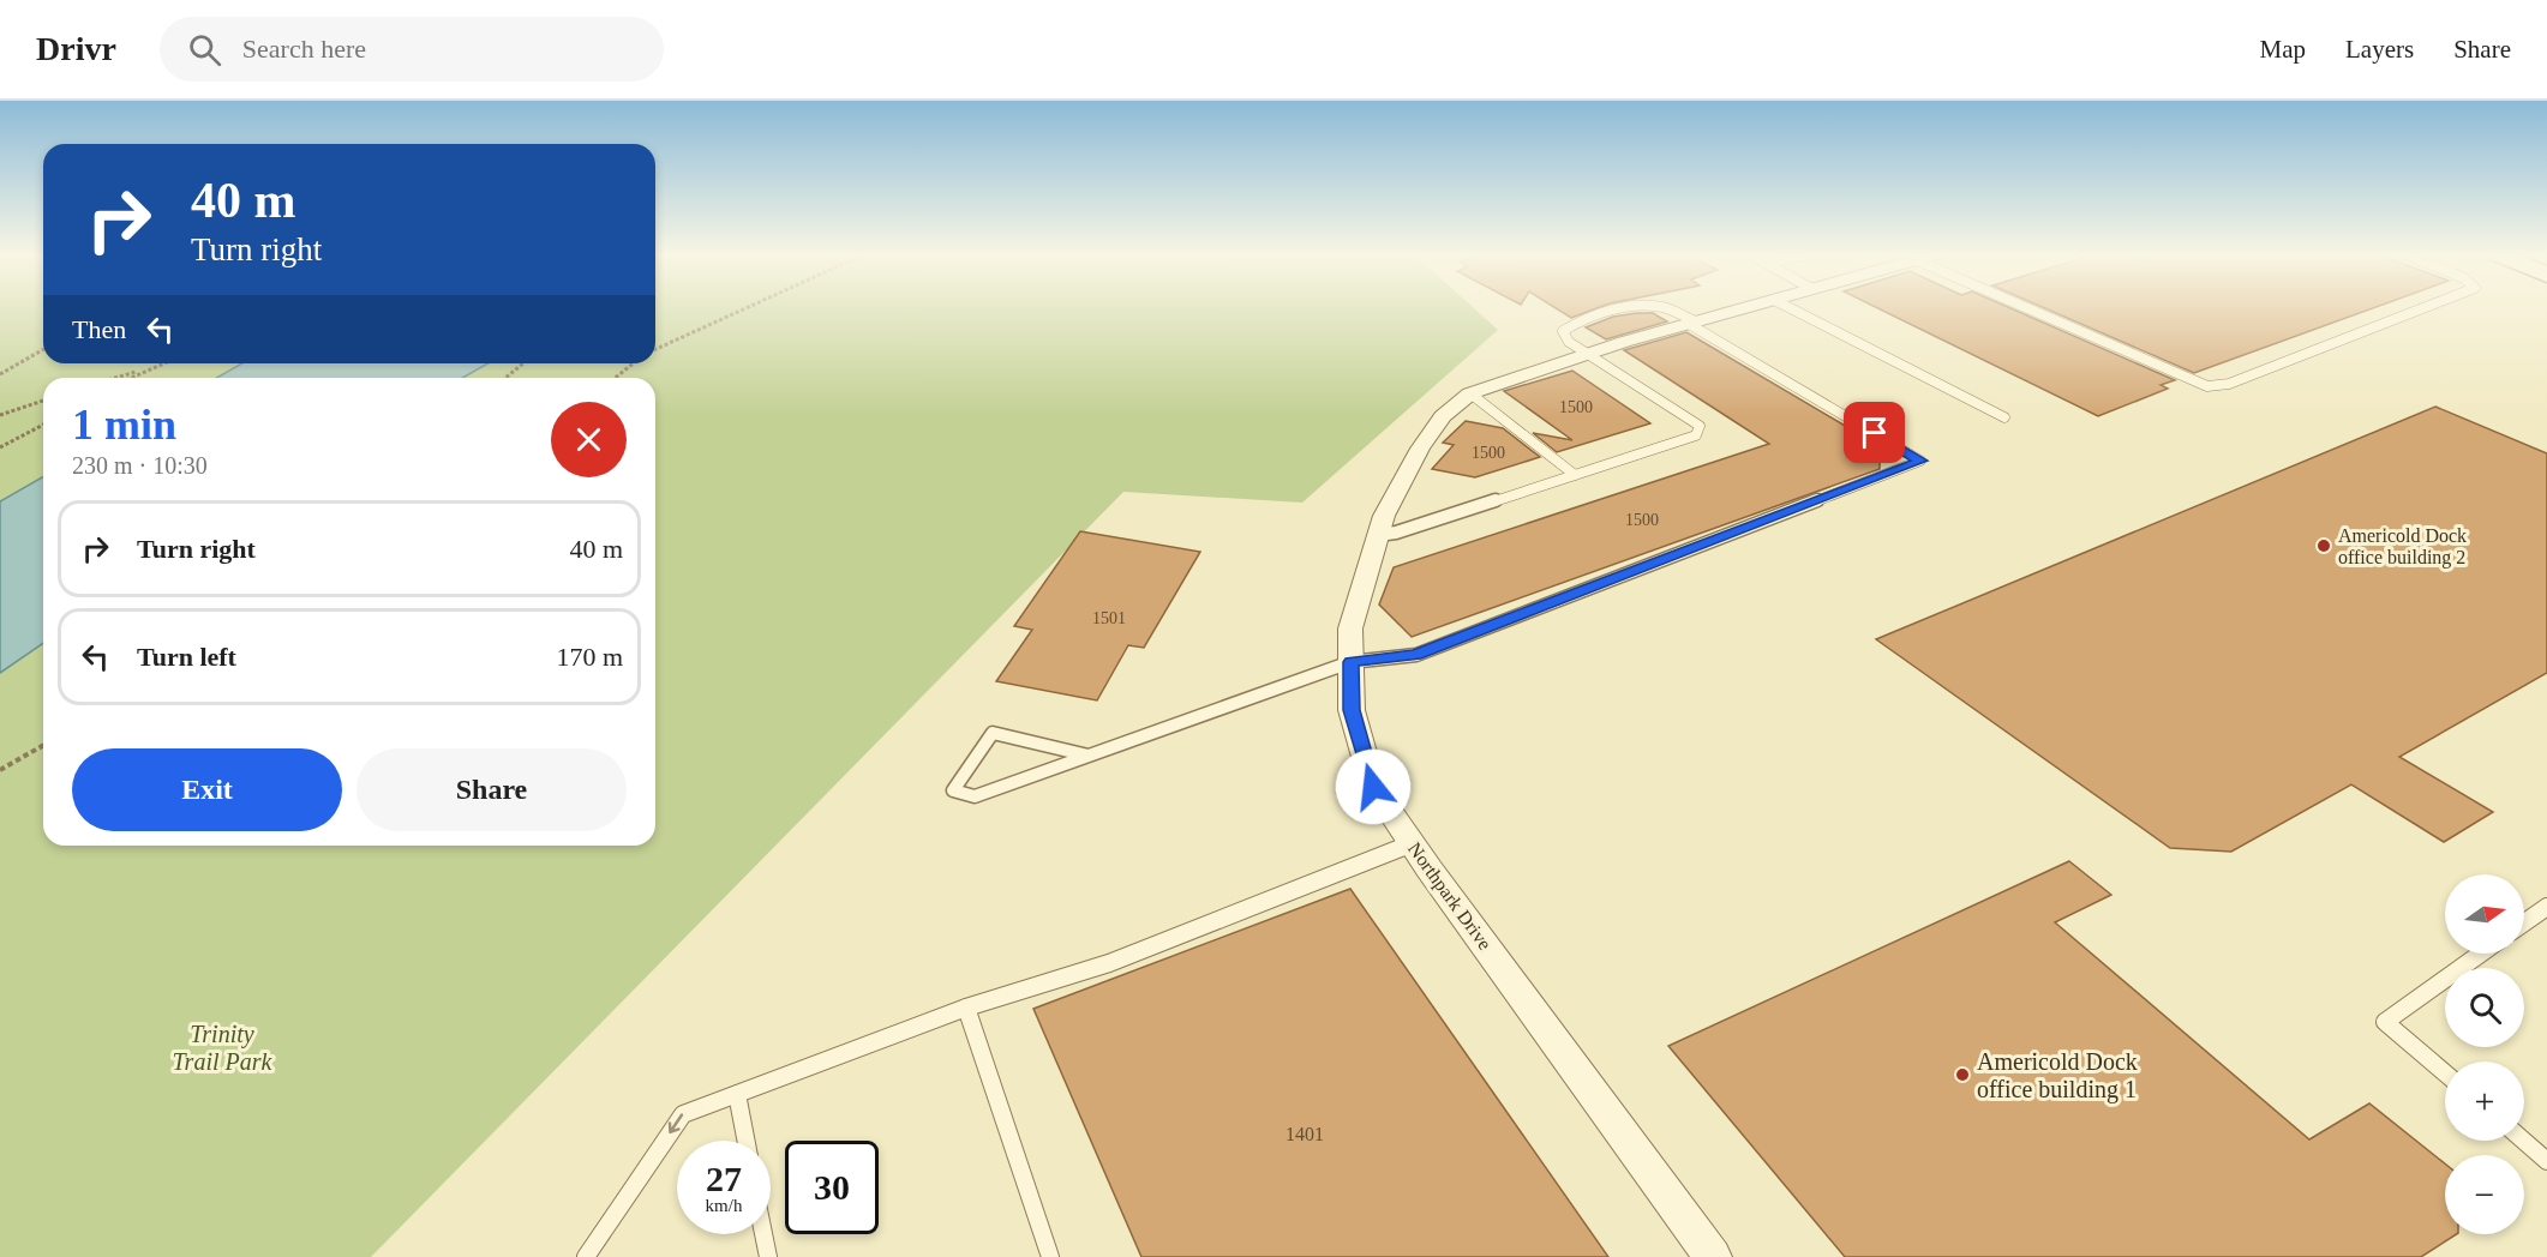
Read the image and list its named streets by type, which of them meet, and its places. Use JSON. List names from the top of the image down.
{
  "streets": {
    "street": ["Northpark Drive"]
  },
  "parks": ["Trinity Trail Park"],
  "places": ["Americold Dock office building 2", "Americold Dock office building 1"],
  "house_numbers": [
    "1500",
    "1500",
    "1500",
    "1501",
    "1401"
  ],
  "north": "right",
  "page": {
    "header": "Drivr",
    "search": "Search here",
    "nav": ["Map", "Layers", "Share"],
    "turn": ["40 m", "Turn right"],
    "then": "Then",
    "heading": ["1 min", "230 m · 10:30"],
    "list": [
      {
        "name": "Turn right",
        "value": "40 m"
      },
      {
        "name": "Turn left",
        "value": "170 m"
      }
    ],
    "buttons": ["Exit", "Share"],
    "map_buttons": ["+", "−"],
    "speed": "27 km/h",
    "limit": "30"
  }
}
